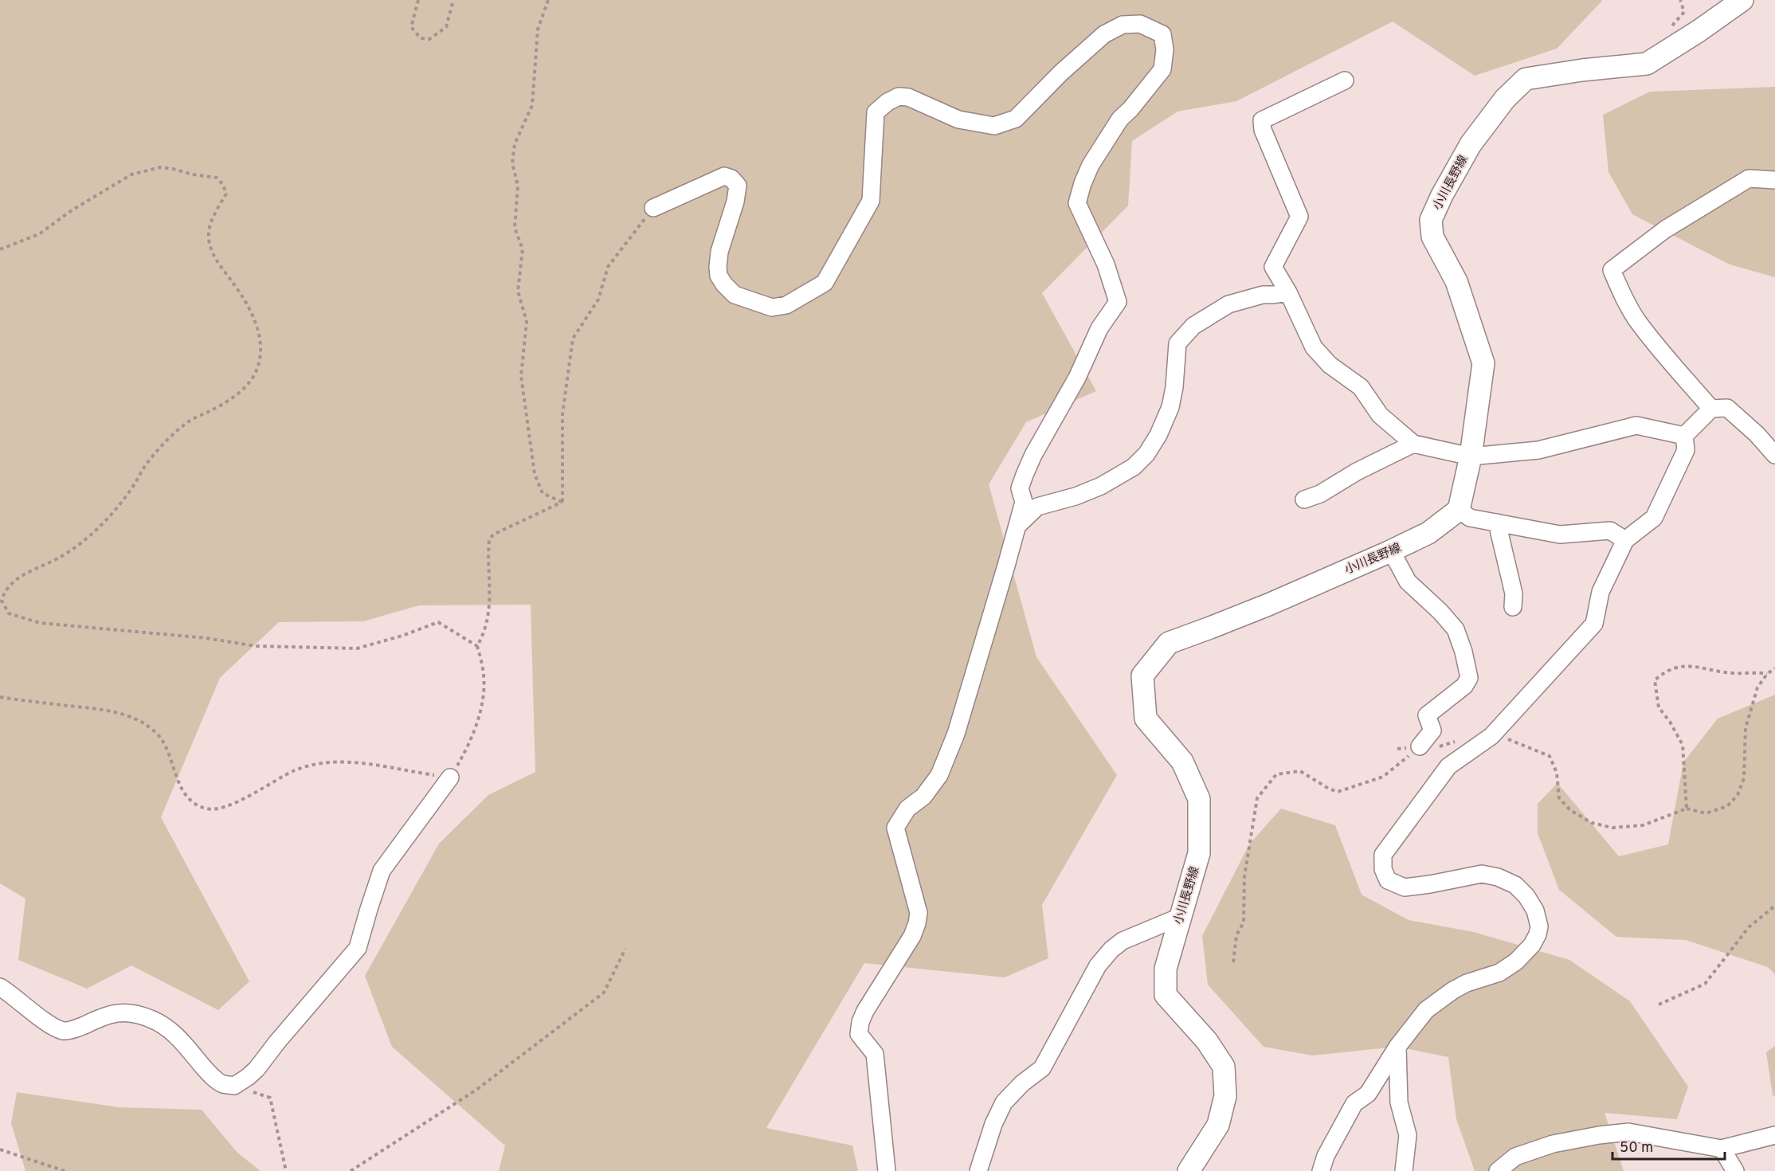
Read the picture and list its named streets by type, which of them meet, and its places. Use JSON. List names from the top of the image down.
{
  "streets": {
    "main road": ["小川長野線"]
  },
  "scale_bar": "50 m"
}
